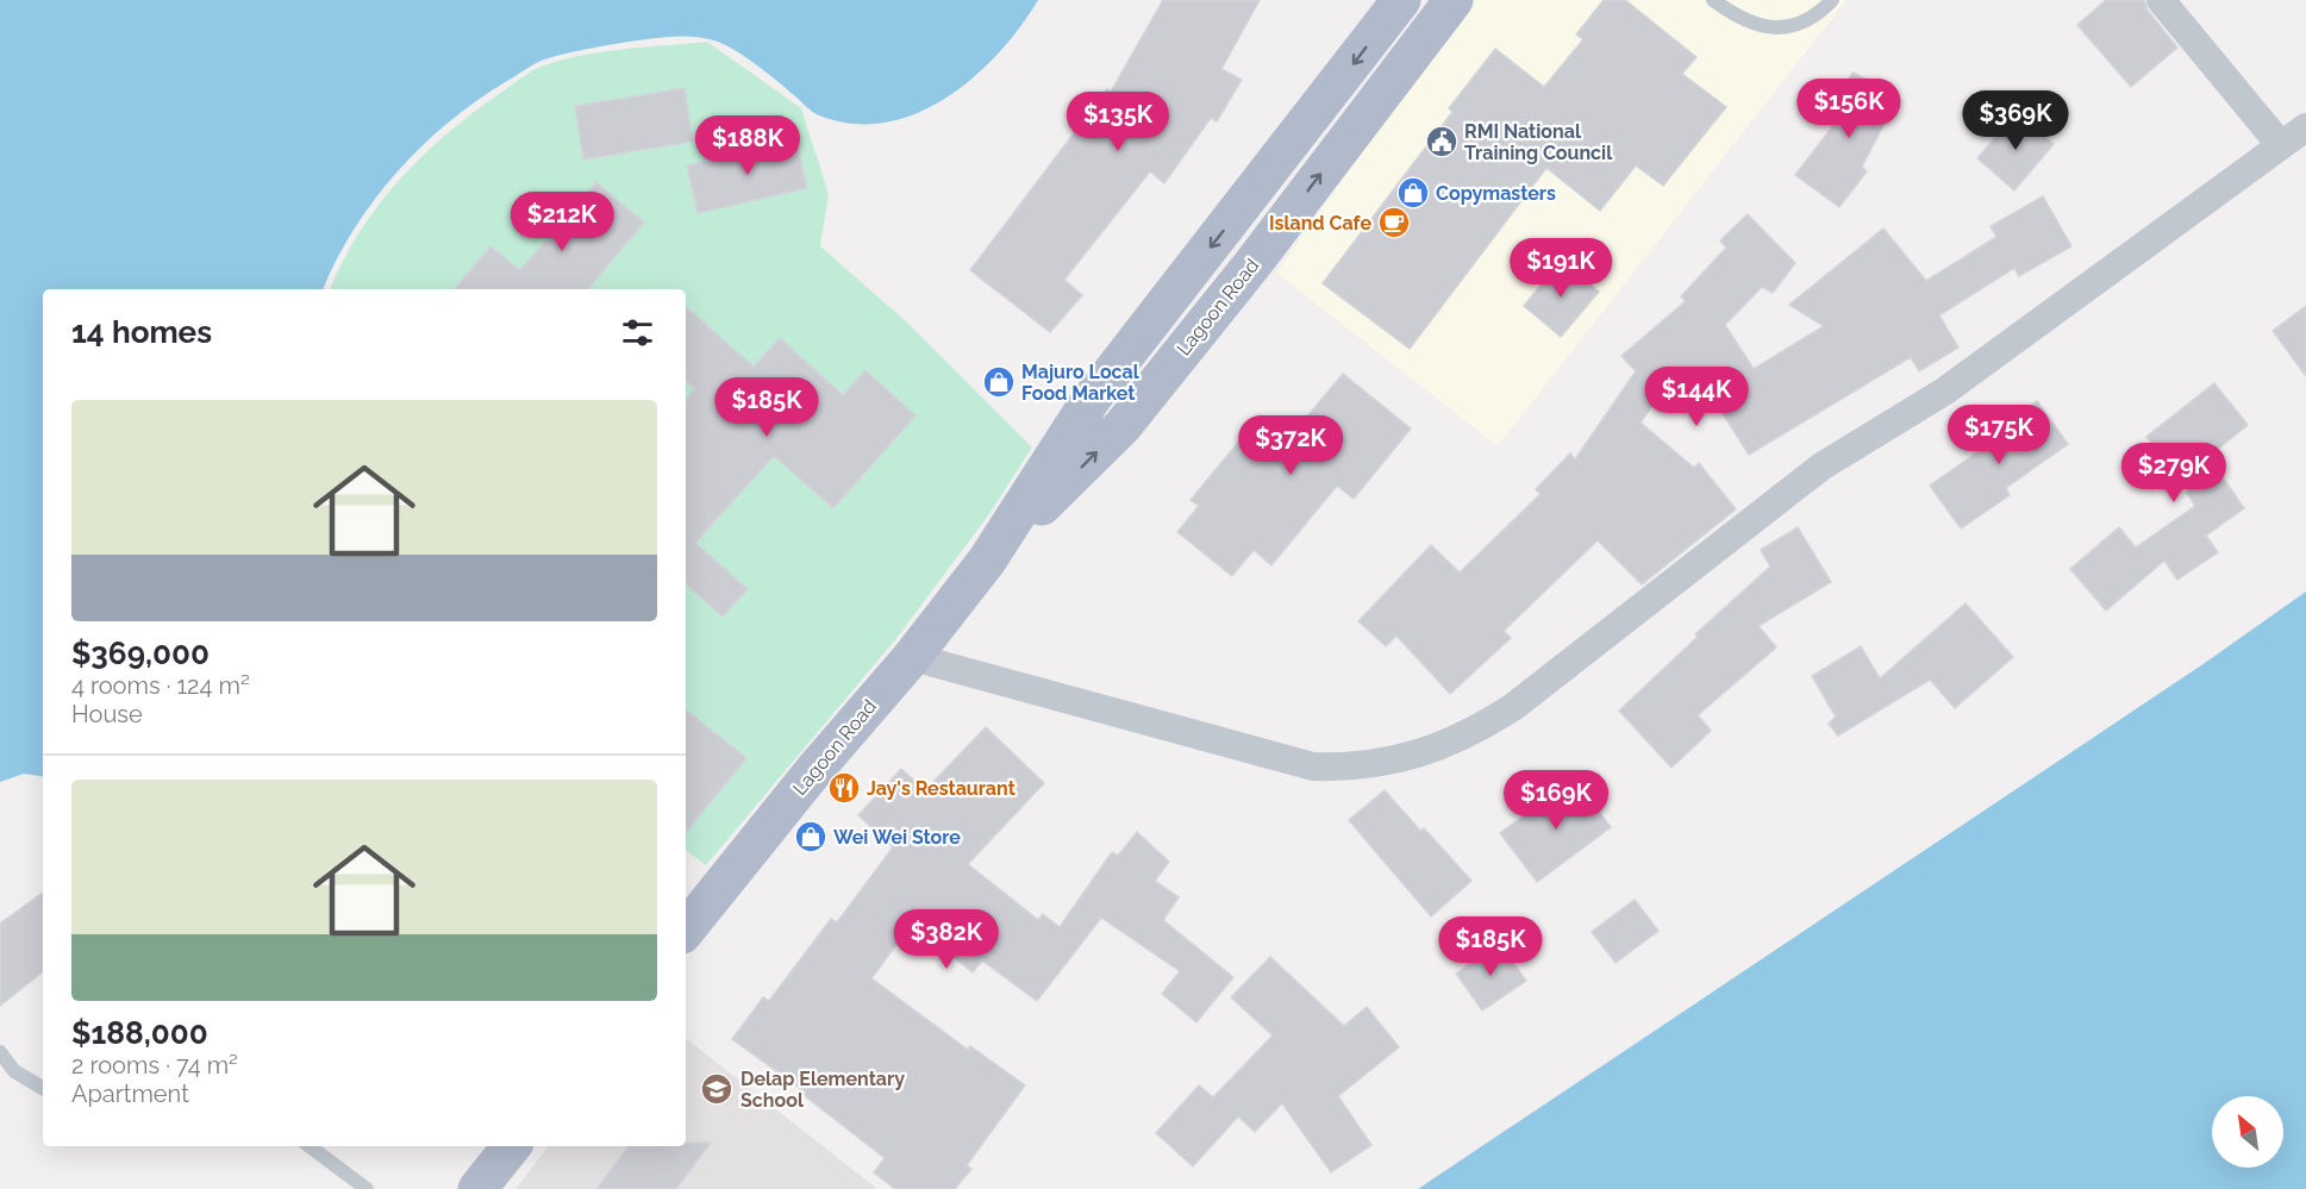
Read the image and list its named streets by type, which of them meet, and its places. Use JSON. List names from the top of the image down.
{
  "streets": {
    "main road": ["Lagoon Road"]
  },
  "places": {
    "public building": ["RMI National Training Council"],
    "shop": ["Copymasters", "Majuro Local Food Market", "Wei Wei Store"],
    "cafe": ["Island Cafe"],
    "restaurant": ["Jay's Restaurant"],
    "school or university": ["Delap Elementary School"]
  },
  "north": "top left",
  "page": {
    "price": [
      "$156K",
      "$369K",
      "$135K",
      "$188K",
      "$212K",
      "$191K",
      "$144K",
      "$185K",
      "$175K",
      "$372K",
      "$279K",
      "$169K",
      "$382K",
      "$185K"
    ],
    "heading": "14 homes",
    "list": [
      {
        "name": "$369,000",
        "note": "4 rooms · 124 m² · House"
      },
      {
        "name": "$188,000",
        "note": "2 rooms · 74 m² · Apartment"
      }
    ]
  }
}
